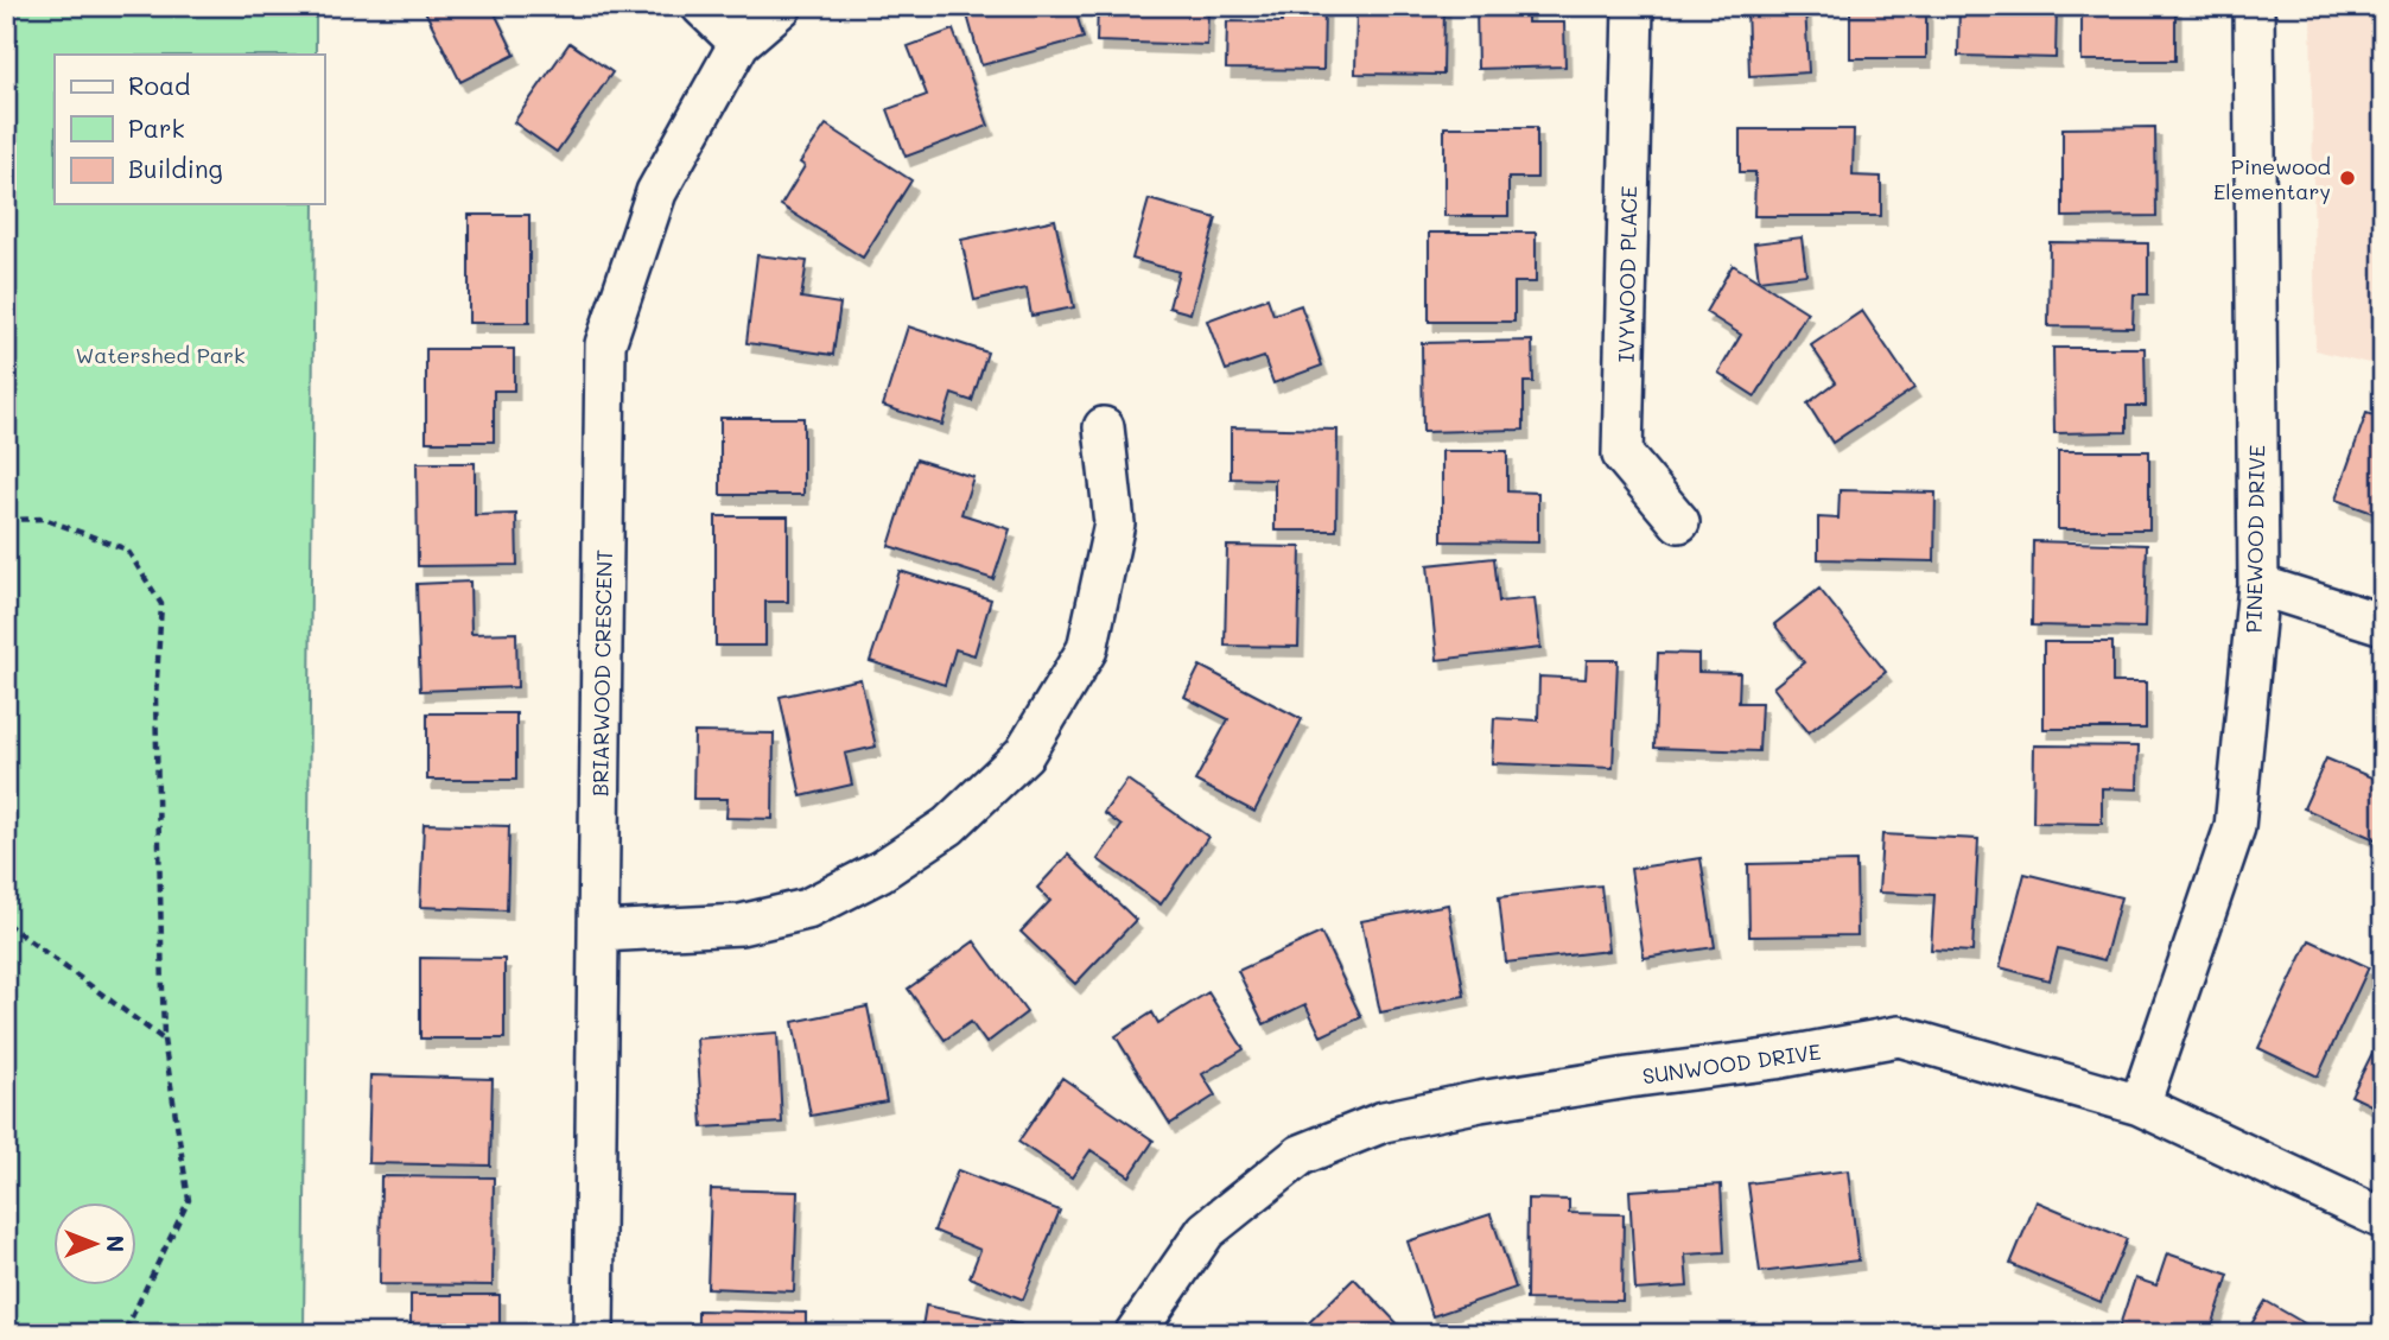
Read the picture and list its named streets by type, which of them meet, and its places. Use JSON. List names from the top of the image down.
{
  "streets": {
    "street": [
      "IVYWOOD PLACE",
      "PINEWOOD DRIVE",
      "BRIARWOOD CRESCENT",
      "SUNWOOD DRIVE"
    ]
  },
  "crossings": [
    ["PINEWOOD DRIVE", "SUNWOOD DRIVE"]
  ],
  "parks": ["Watershed Park"],
  "places": ["Pinewood Elementary"],
  "legend": ["Road", "Park", "Building"],
  "north": "right"
}
